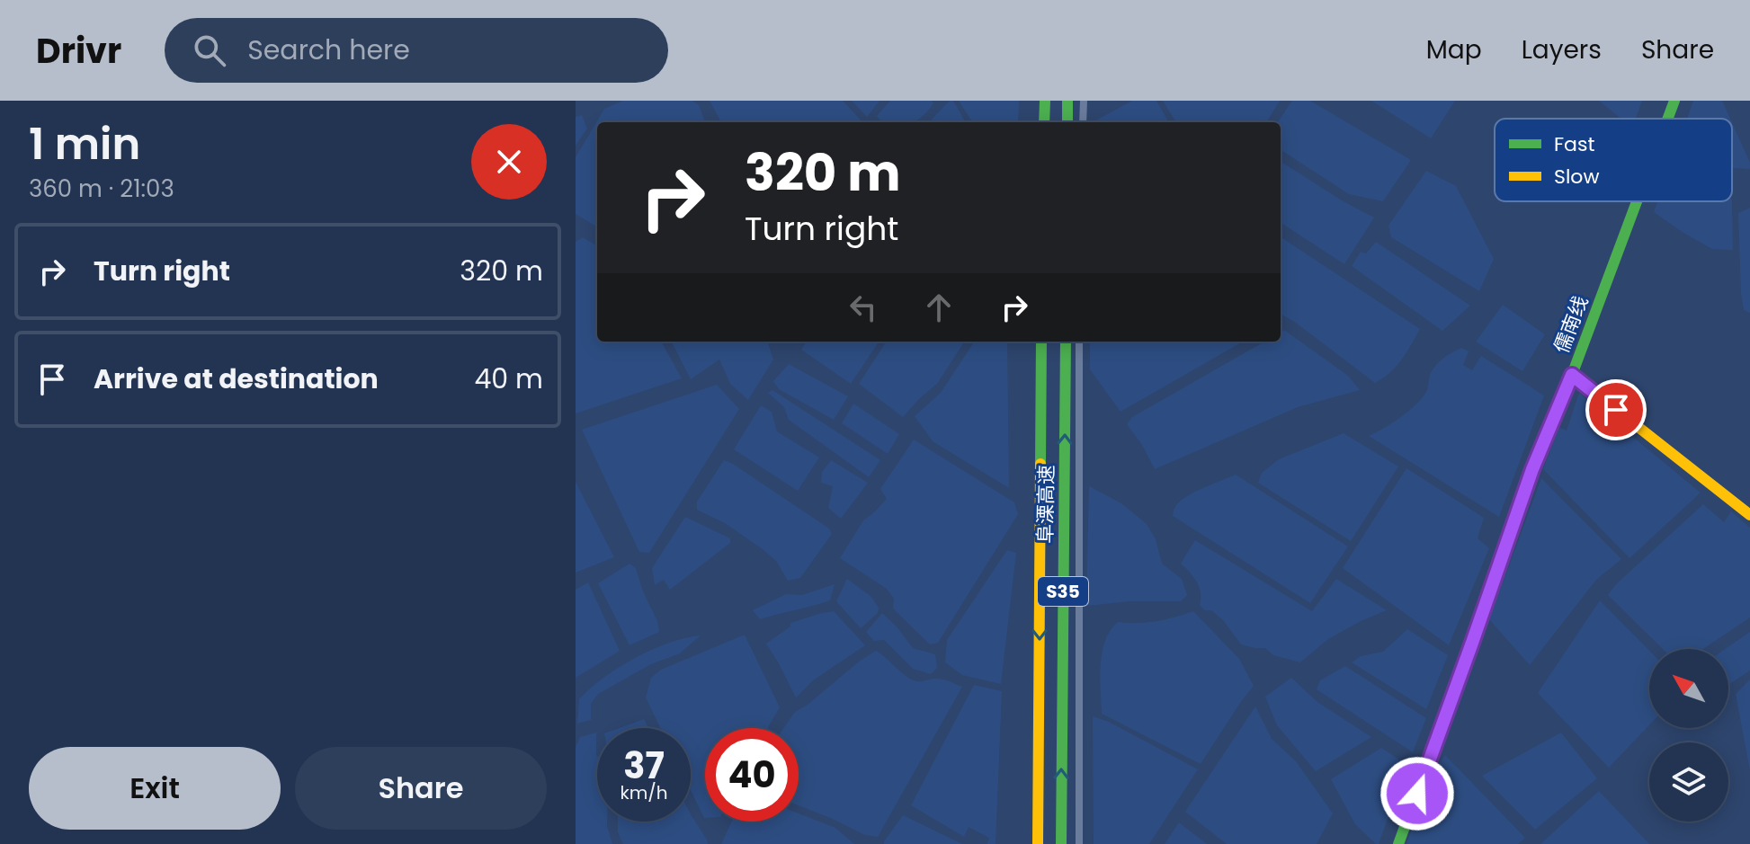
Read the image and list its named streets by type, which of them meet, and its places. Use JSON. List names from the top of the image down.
{
  "streets": {
    "main road": ["儒南线", "阜溧高速", "S35"]
  },
  "legend": ["Fast", "Slow"],
  "north": "top left",
  "page": {
    "header": "Drivr",
    "search": "Search here",
    "nav": ["Map", "Layers", "Share"],
    "heading": ["1 min", "360 m · 21:03"],
    "turn": ["320 m", "Turn right"],
    "list": [
      {
        "name": "Turn right",
        "value": "320 m"
      },
      {
        "name": "Arrive at destination",
        "value": "40 m"
      }
    ],
    "speed": "37 km/h",
    "limit": "40",
    "buttons": ["Exit", "Share"]
  }
}
